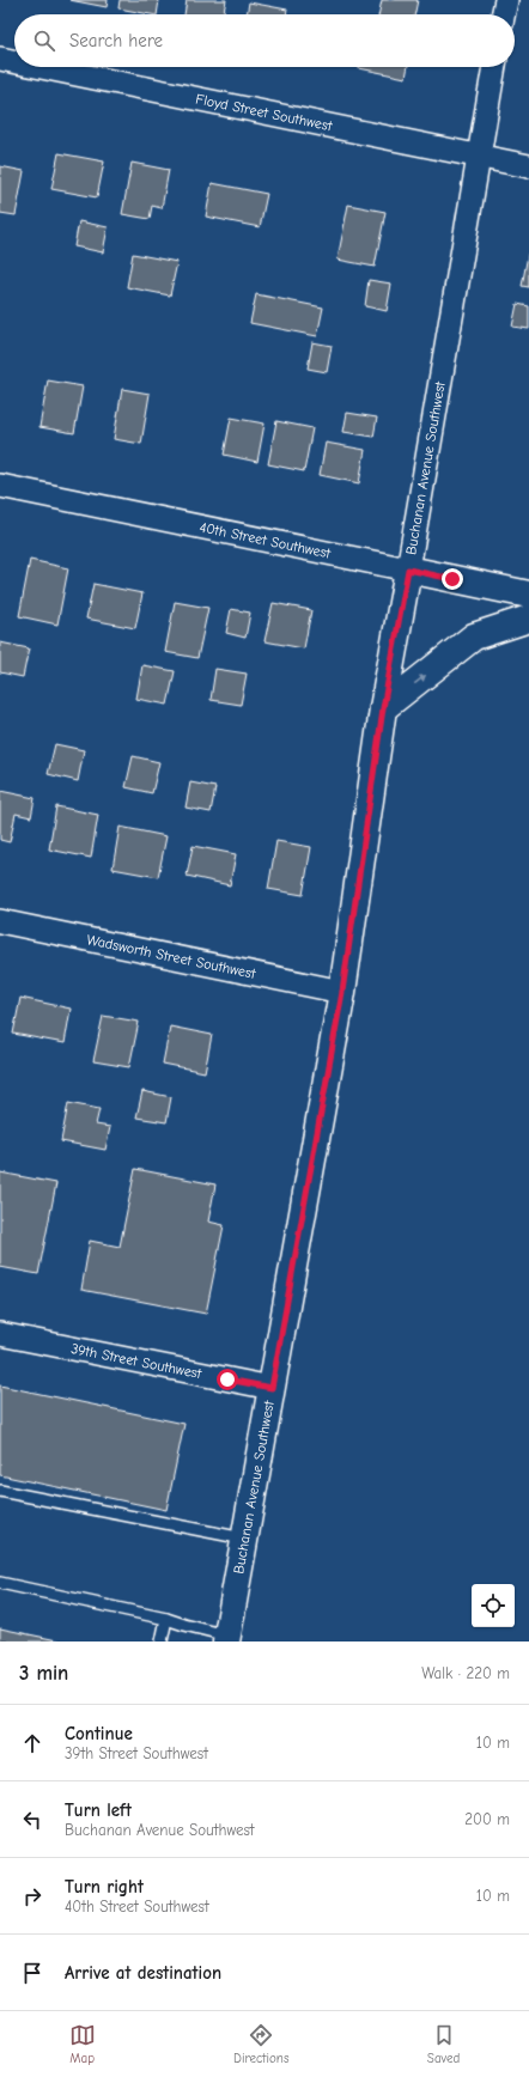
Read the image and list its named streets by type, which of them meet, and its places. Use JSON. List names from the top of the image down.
{
  "streets": {
    "street": [
      "Floyd Street Southwest",
      "Buchanan Avenue Southwest",
      "40th Street Southwest",
      "Wadsworth Street Southwest",
      "39th Street Southwest"
    ]
  },
  "crossings": [
    ["Floyd Street Southwest", "Buchanan Avenue Southwest"],
    ["Buchanan Avenue Southwest", "40th Street Southwest"],
    ["Buchanan Avenue Southwest", "Wadsworth Street Southwest"],
    ["Buchanan Avenue Southwest", "39th Street Southwest"]
  ],
  "page": {
    "search": "Search here",
    "heading": ["3 min", "Walk · 220 m"],
    "list": [
      ["Continue", "39th Street Southwest", "10 m"],
      ["Turn left", "Buchanan Avenue Southwest", "200 m"],
      ["Turn right", "40th Street Southwest", "10 m"],
      "Arrive at destination"
    ],
    "nav": ["Map", "Directions", "Saved"]
  }
}
